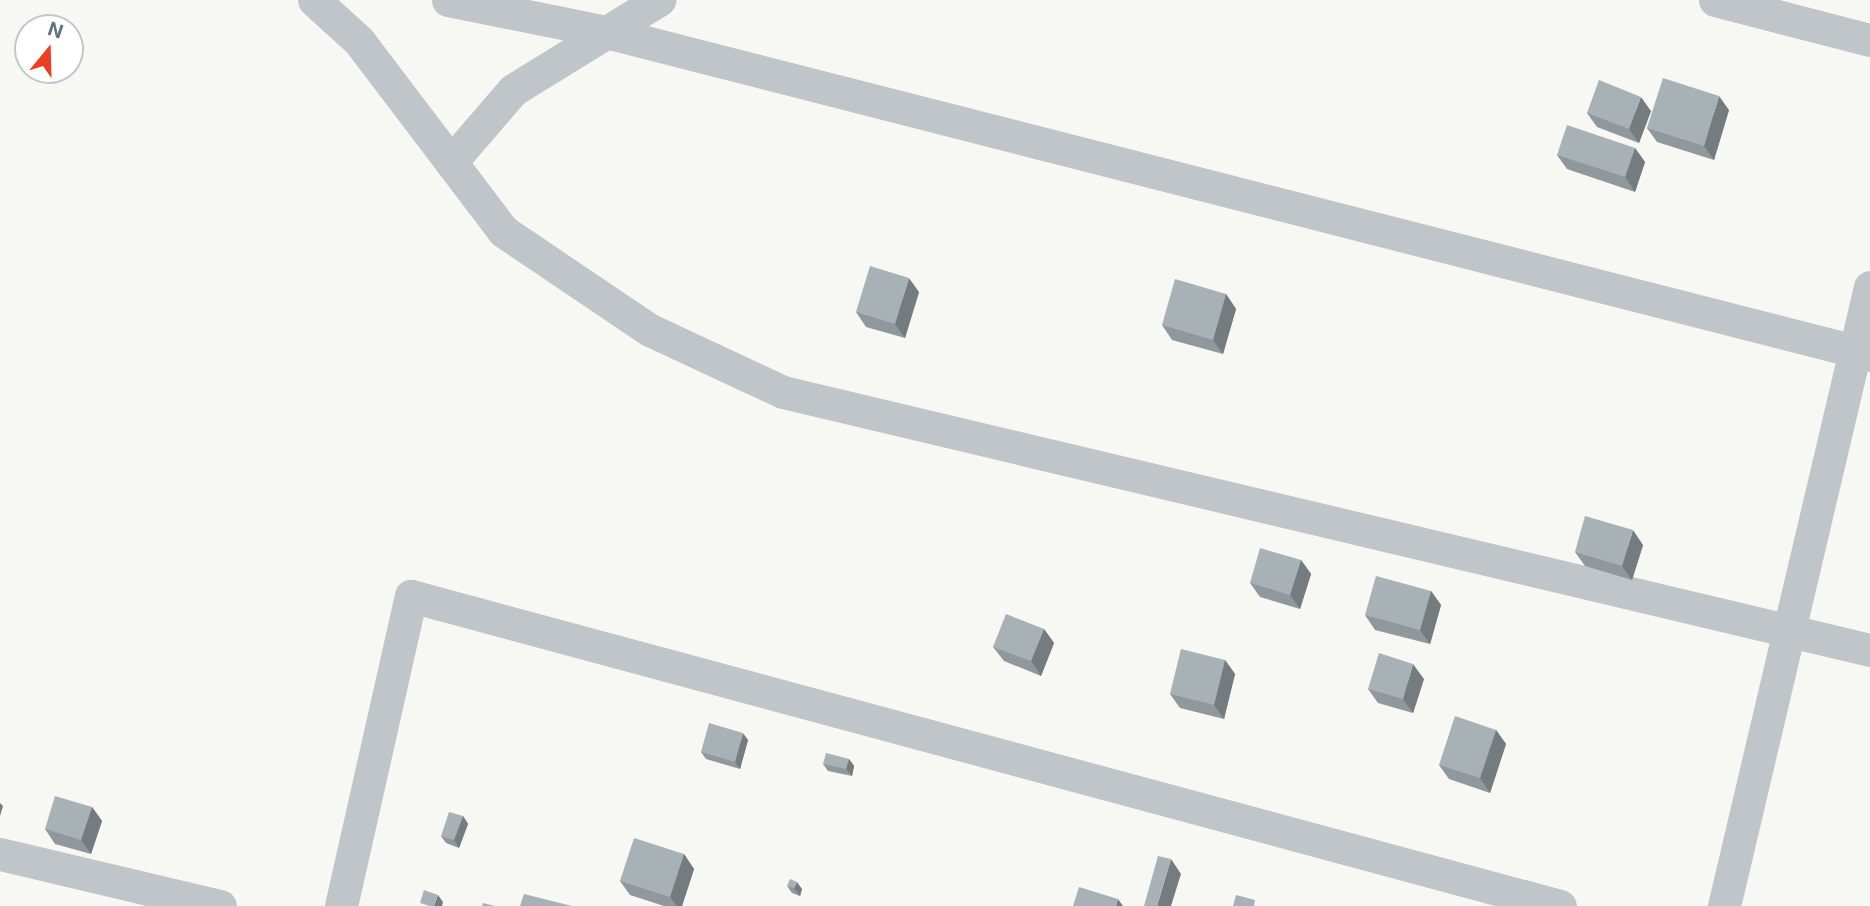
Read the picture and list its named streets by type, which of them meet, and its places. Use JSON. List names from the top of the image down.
{
  "north": "top"
}
